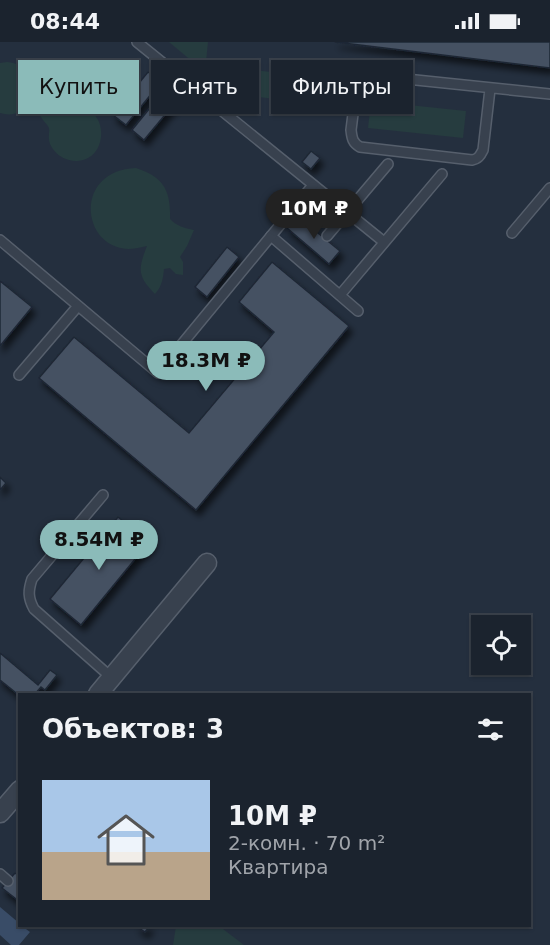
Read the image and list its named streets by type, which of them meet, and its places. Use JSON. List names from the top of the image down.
{
  "page": {
    "status": "08:44",
    "chip": ["Купить", "Снять", "Фильтры"],
    "price": ["10M ₽", "18.3M ₽", "8.54M ₽"],
    "heading": "Объектов: 3",
    "list": [
      {
        "name": "10M ₽",
        "note": "2-комн. · 70 m² · Квартира"
      }
    ]
  }
}
